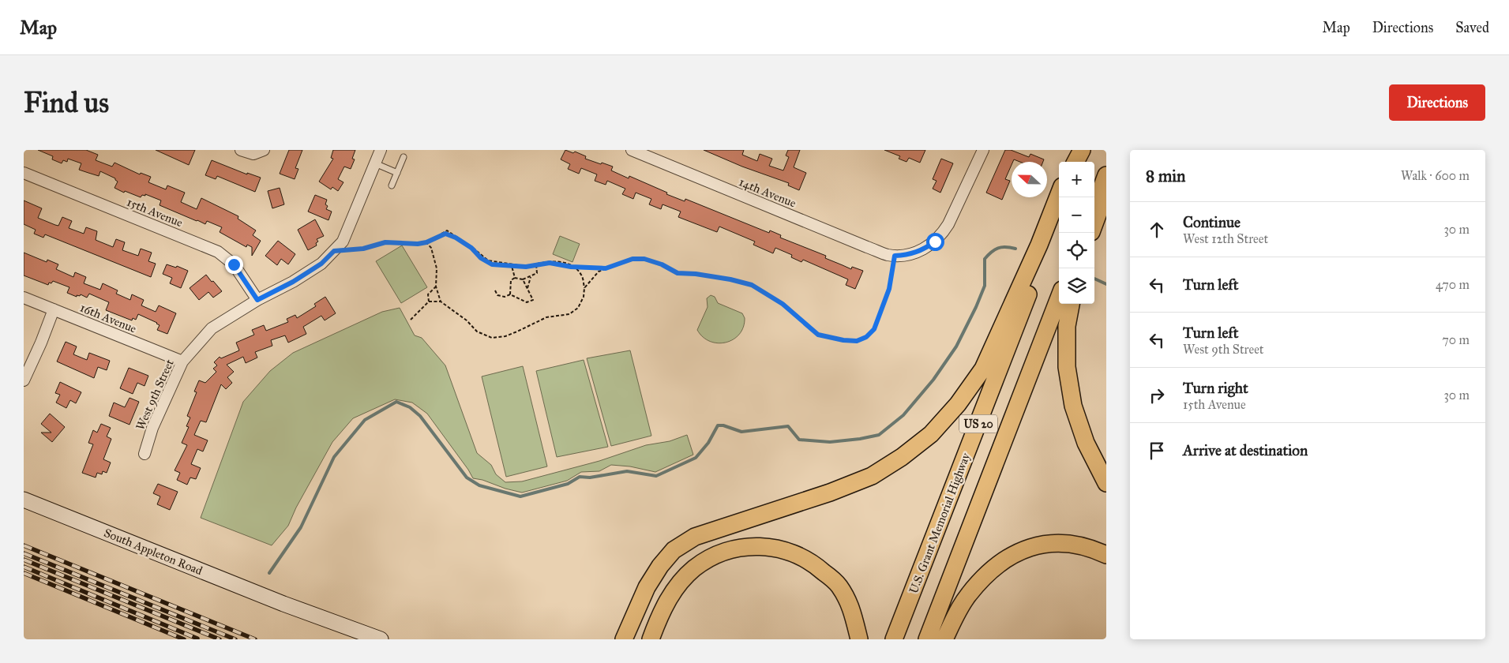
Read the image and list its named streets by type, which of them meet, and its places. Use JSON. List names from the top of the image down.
{
  "streets": {
    "main road": ["US 20", "U.S. Grant Memorial Highway", "South Appleton Road"],
    "street": [
      "14th Avenue",
      "15th Avenue",
      "16th Avenue",
      "West 9th Street"
    ]
  },
  "crossings": [
    ["15th Avenue", "West 9th Street"],
    ["16th Avenue", "West 9th Street"]
  ],
  "north": "left",
  "page": {
    "header": "Map",
    "nav": ["Map", "Directions", "Saved"],
    "buttons": "Directions",
    "title": "Find us",
    "heading": ["8 min", "Walk · 600 m"],
    "map_buttons": ["+", "−"],
    "list": [
      ["Continue", "West 12th Street", "30 m"],
      ["Turn left", "470 m"],
      ["Turn left", "West 9th Street", "70 m"],
      ["Turn right", "15th Avenue", "30 m"],
      "Arrive at destination"
    ]
  }
}
